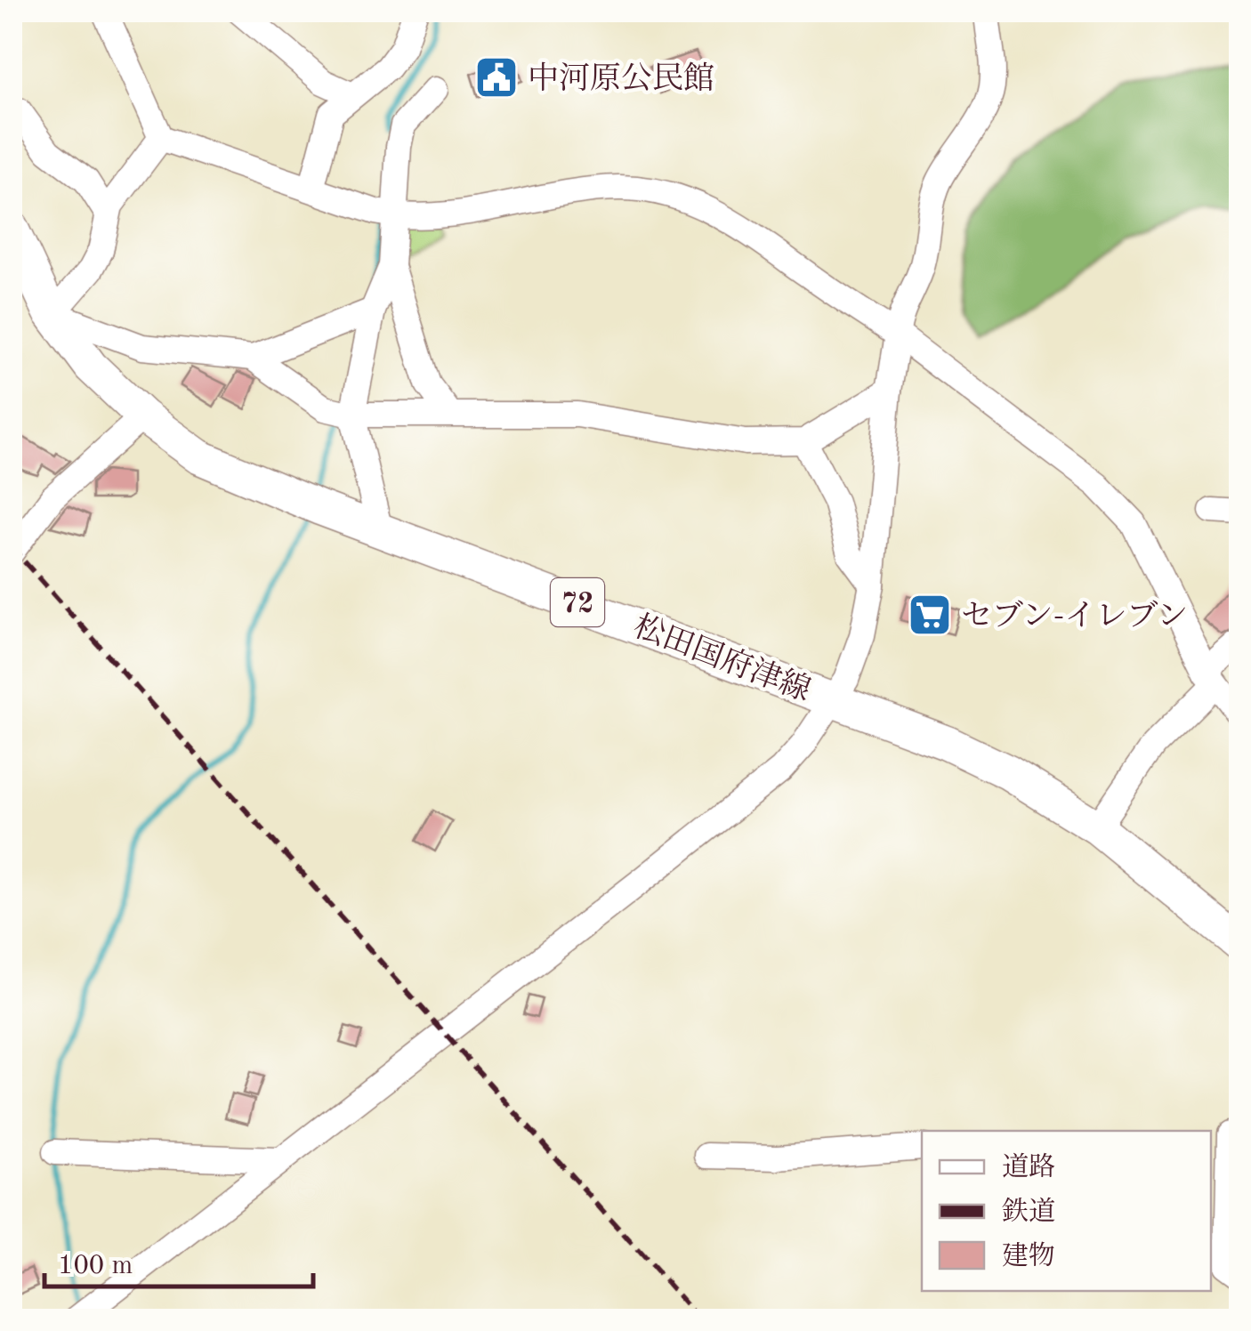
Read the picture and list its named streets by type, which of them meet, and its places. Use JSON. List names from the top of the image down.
{
  "streets": {
    "main road": ["72", "松田国府津線"]
  },
  "places": {
    "public building": ["中河原公民館"],
    "supermarket": ["セブン-イレブン"]
  },
  "legend": ["道路", "鉄道", "建物"],
  "scale_bar": "100 m"
}
